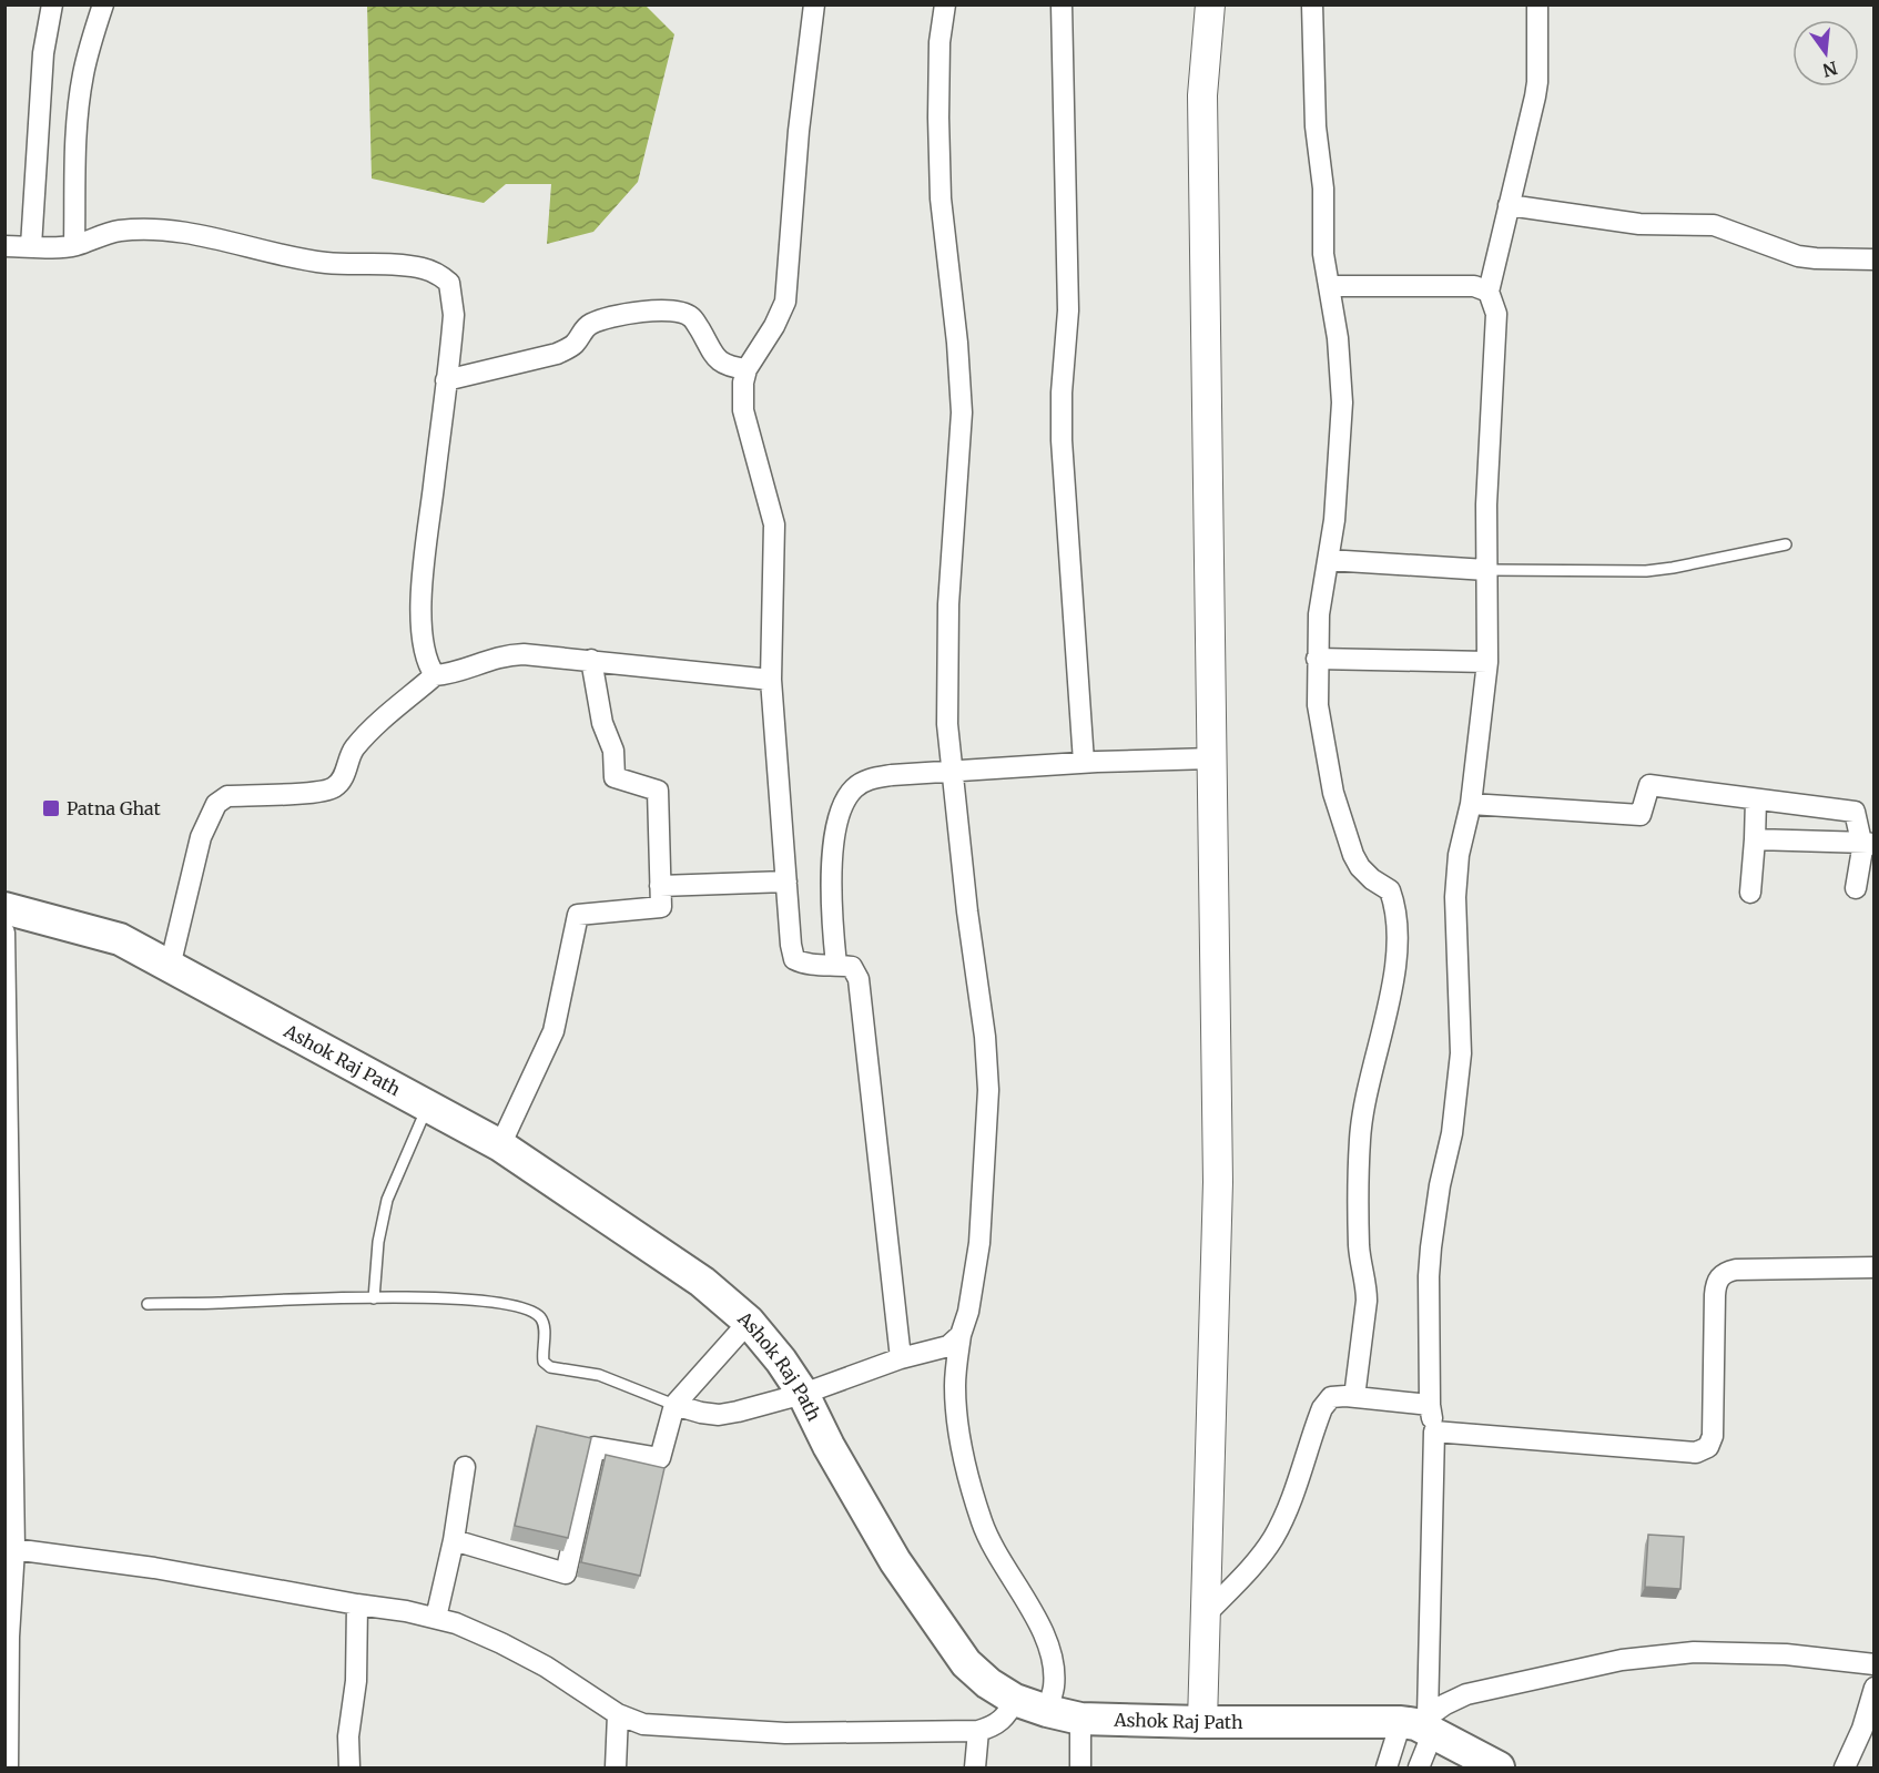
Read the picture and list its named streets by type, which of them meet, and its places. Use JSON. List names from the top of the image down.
{
  "streets": {
    "main road": ["Ashok Raj Path"]
  },
  "places": {
    "transit": ["Patna Ghat"]
  },
  "north": "bottom"
}
